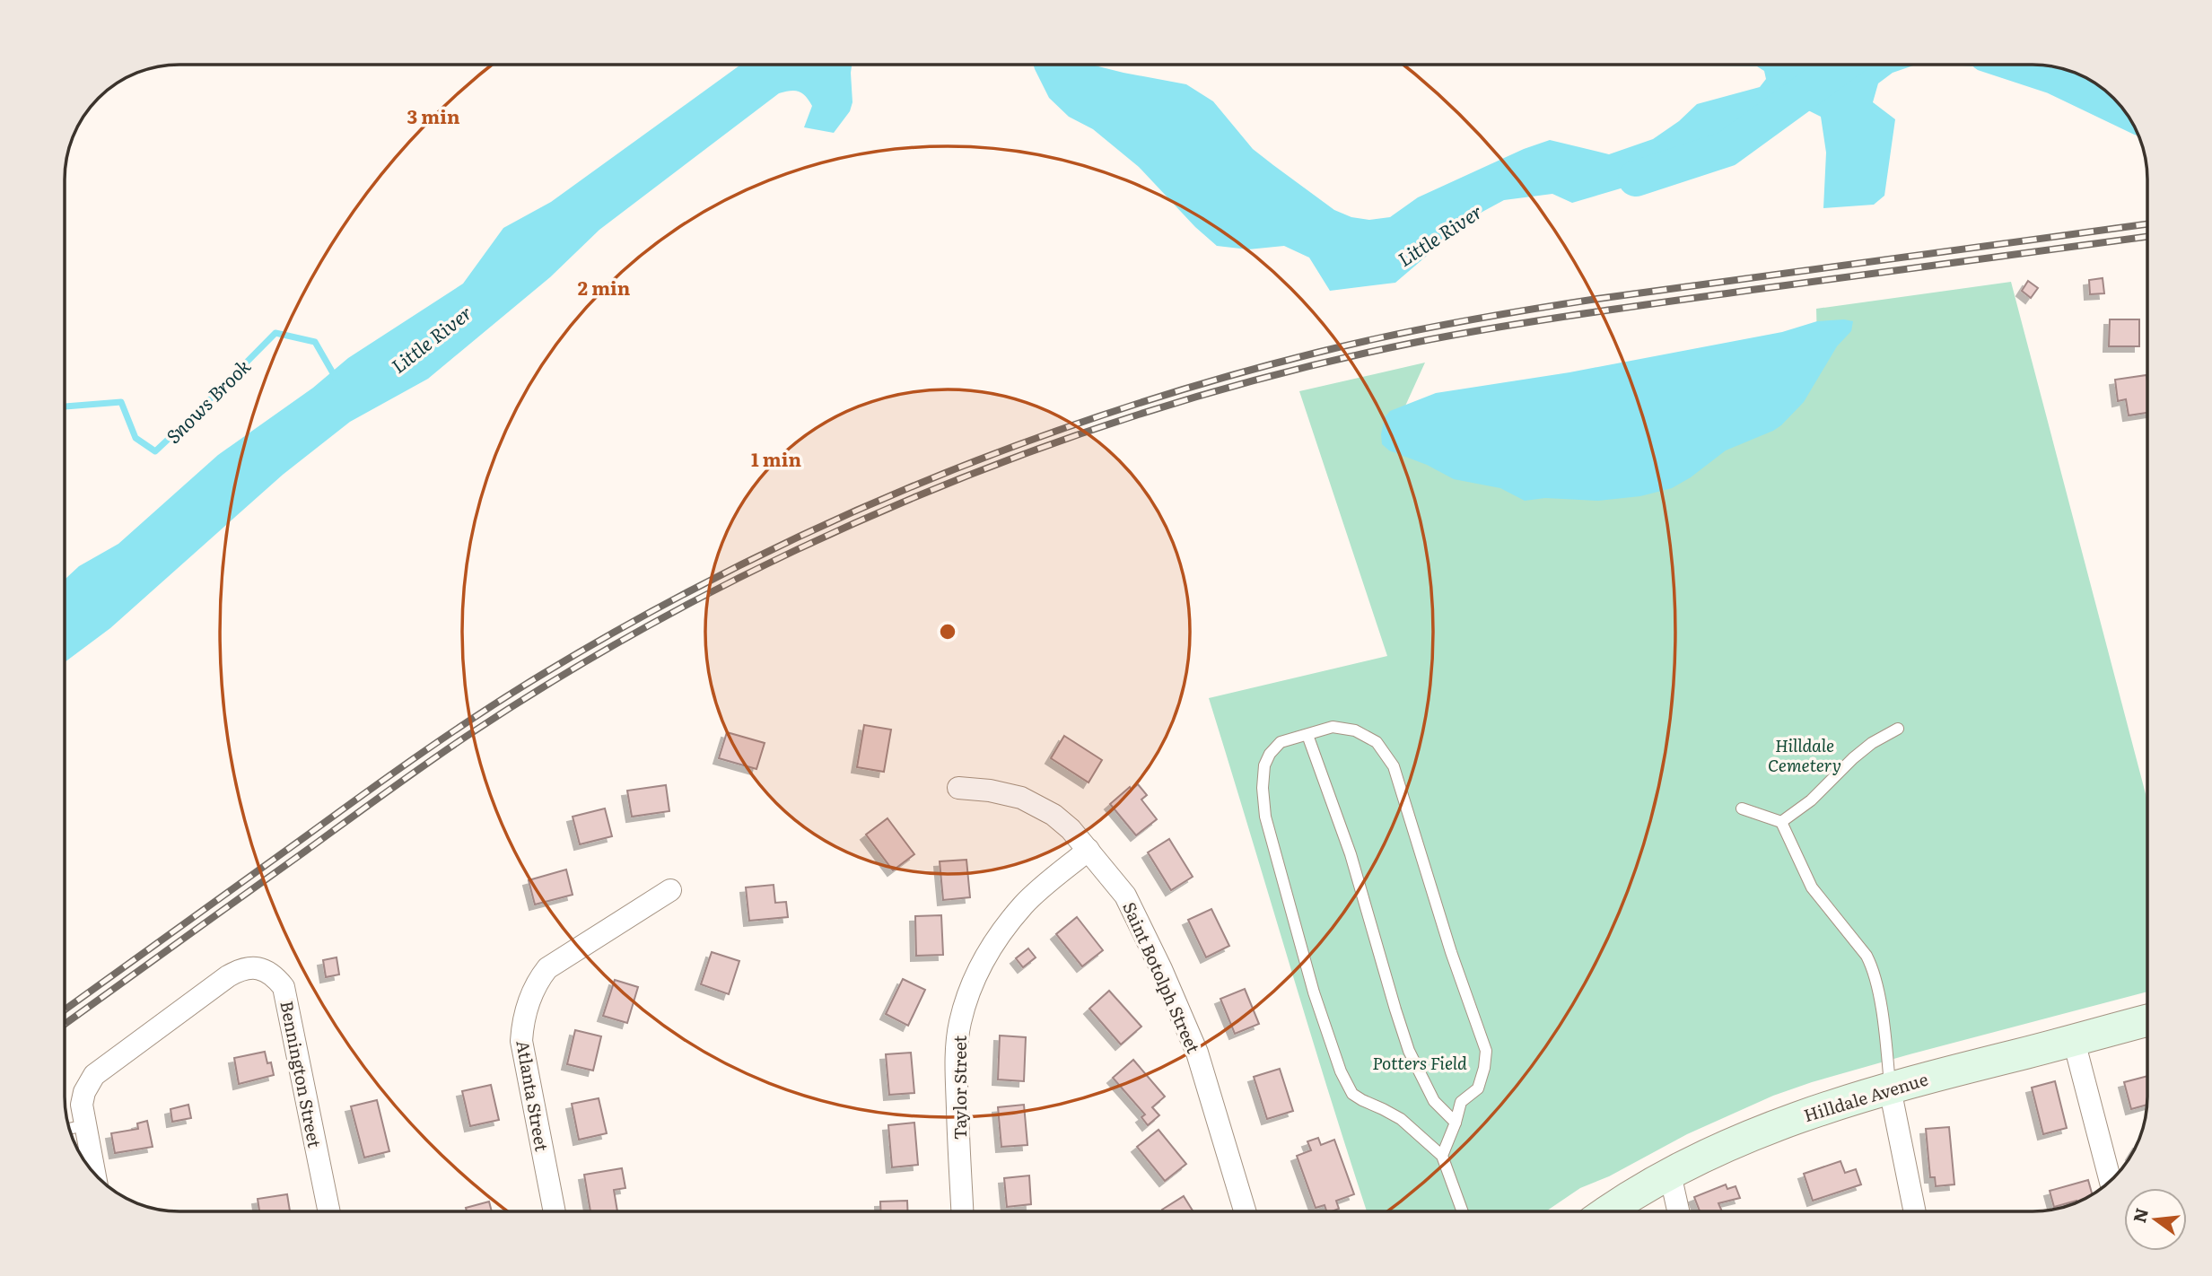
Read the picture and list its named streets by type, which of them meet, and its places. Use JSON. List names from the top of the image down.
{
  "streets": {
    "main road": ["Hilldale Avenue"],
    "street": [
      "Saint Botolph Street",
      "Bennington Street",
      "Taylor Street",
      "Atlanta Street"
    ]
  },
  "crossings": [
    ["Saint Botolph Street", "Taylor Street"]
  ],
  "water": ["Little River", "Snows Brook"],
  "parks": ["Hilldale Cemetery", "Potters Field"],
  "north": "left",
  "rings": ["3 min", "2 min", "1 min"]
}
